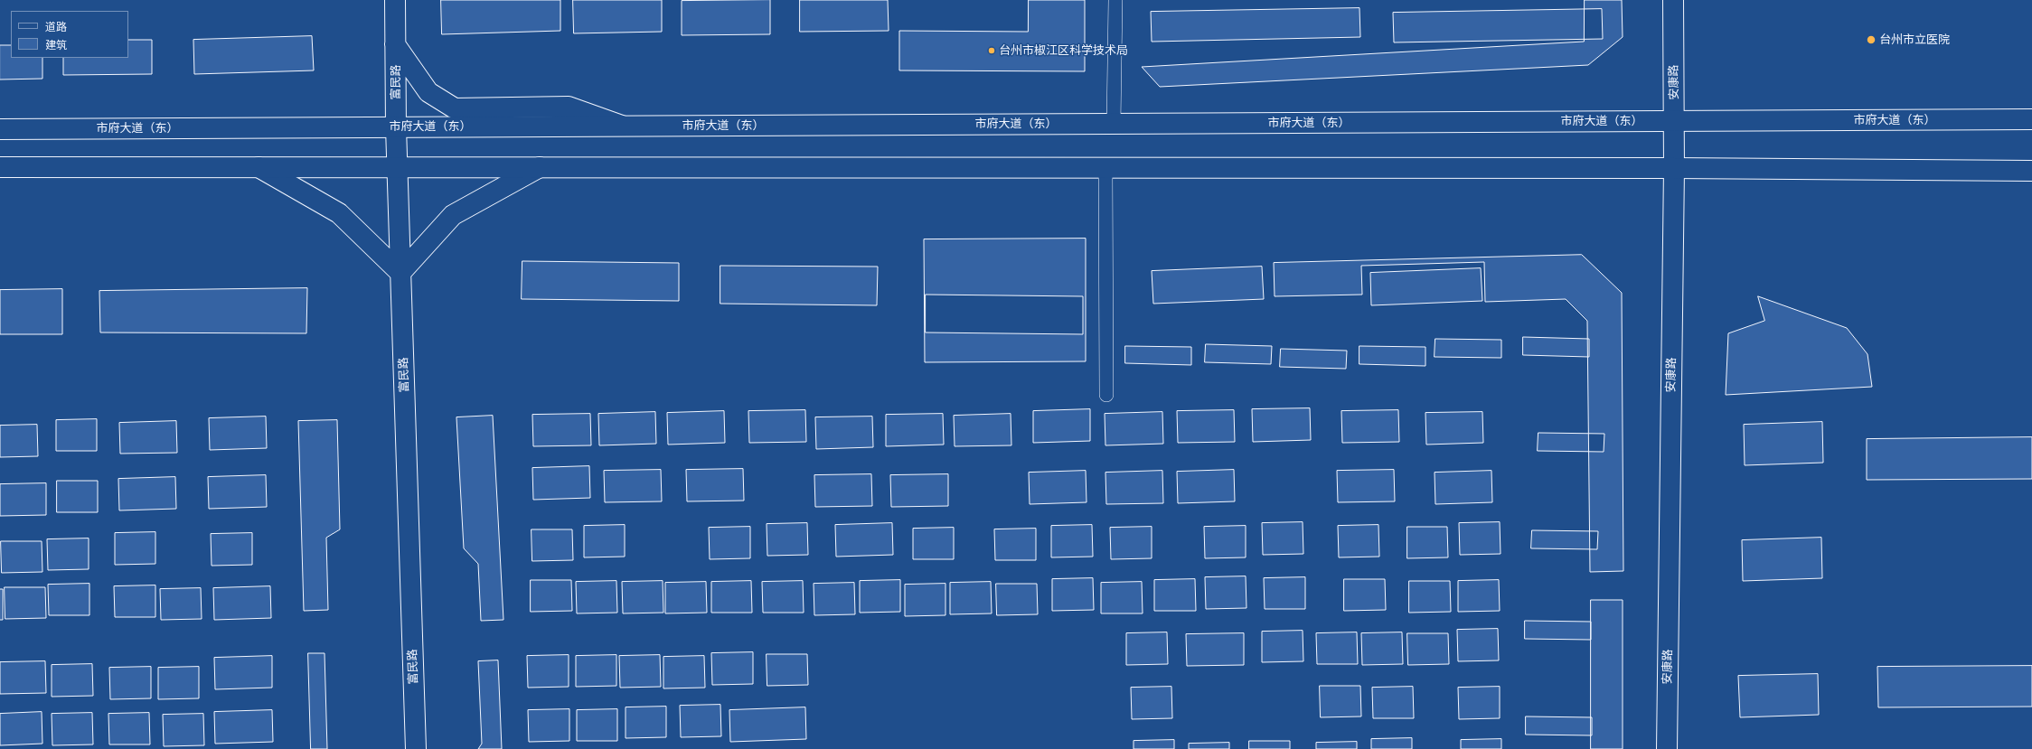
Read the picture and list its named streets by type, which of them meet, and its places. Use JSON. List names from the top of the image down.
{
  "streets": {
    "main road": ["富民路", "安康路", "市府大道（东）"]
  },
  "crossings": [
    ["富民路", "市府大道（东）"],
    ["安康路", "市府大道（东）"]
  ],
  "places": ["台州市立医院", "台州市椒江区科学技术局"],
  "legend": ["道路", "建筑"]
}
